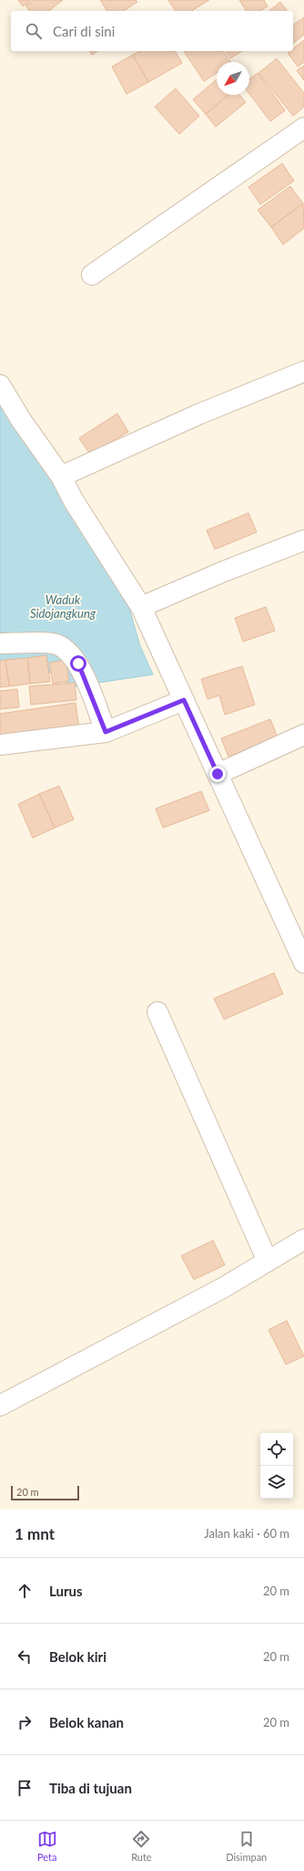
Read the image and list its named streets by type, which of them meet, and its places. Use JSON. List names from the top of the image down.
{
  "water": ["Waduk Sidojangkung"],
  "scale_bar": "20 m",
  "north": "bottom left",
  "page": {
    "search": "Cari di sini",
    "scale": "20 m",
    "heading": ["1 mnt", "Jalan kaki · 60 m"],
    "list": [
      ["Lurus", "20 m"],
      ["Belok kiri", "20 m"],
      ["Belok kanan", "20 m"],
      "Tiba di tujuan"
    ],
    "nav": ["Peta", "Rute", "Disimpan"]
  }
}
